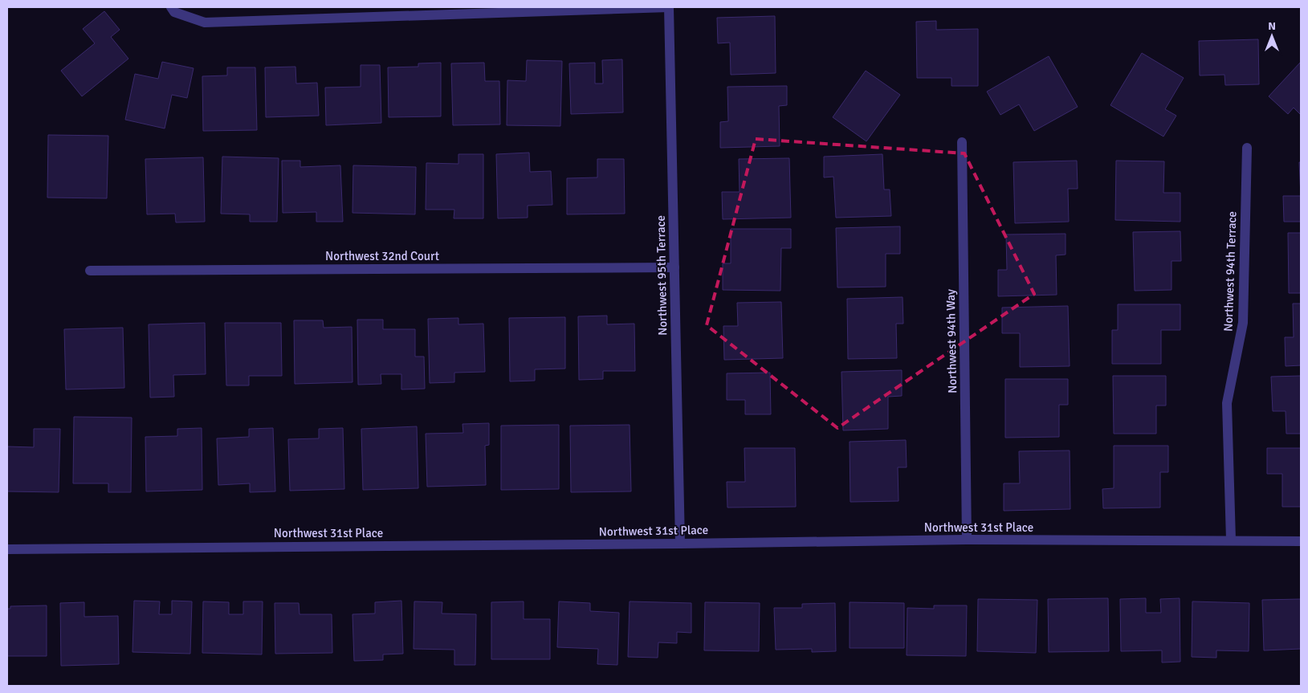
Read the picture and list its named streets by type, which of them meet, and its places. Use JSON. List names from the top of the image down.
{
  "streets": {
    "street": [
      "Northwest 32nd Court",
      "Northwest 94th Terrace",
      "Northwest 95th Terrace",
      "Northwest 94th Way",
      "Northwest 31st Place"
    ]
  },
  "crossings": [
    ["Northwest 32nd Court", "Northwest 95th Terrace"],
    ["Northwest 94th Terrace", "Northwest 31st Place"],
    ["Northwest 95th Terrace", "Northwest 31st Place"],
    ["Northwest 94th Way", "Northwest 31st Place"]
  ],
  "north": "top"
}
